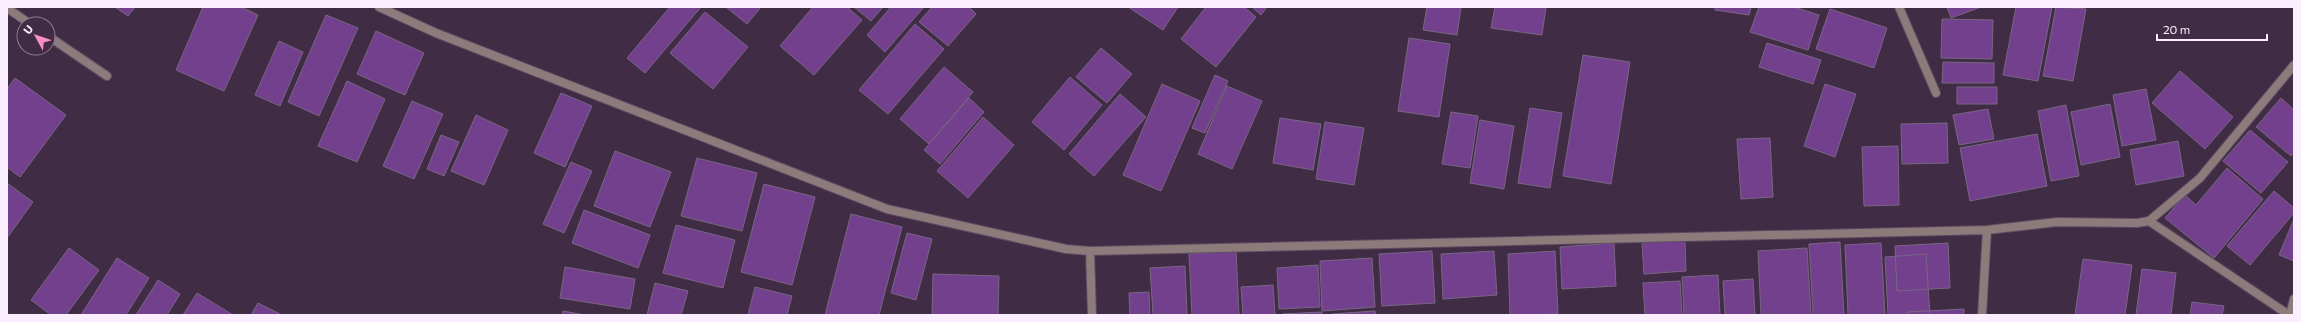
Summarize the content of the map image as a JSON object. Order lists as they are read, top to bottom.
{
  "scale_bar": "20 m",
  "north": "top left"
}
